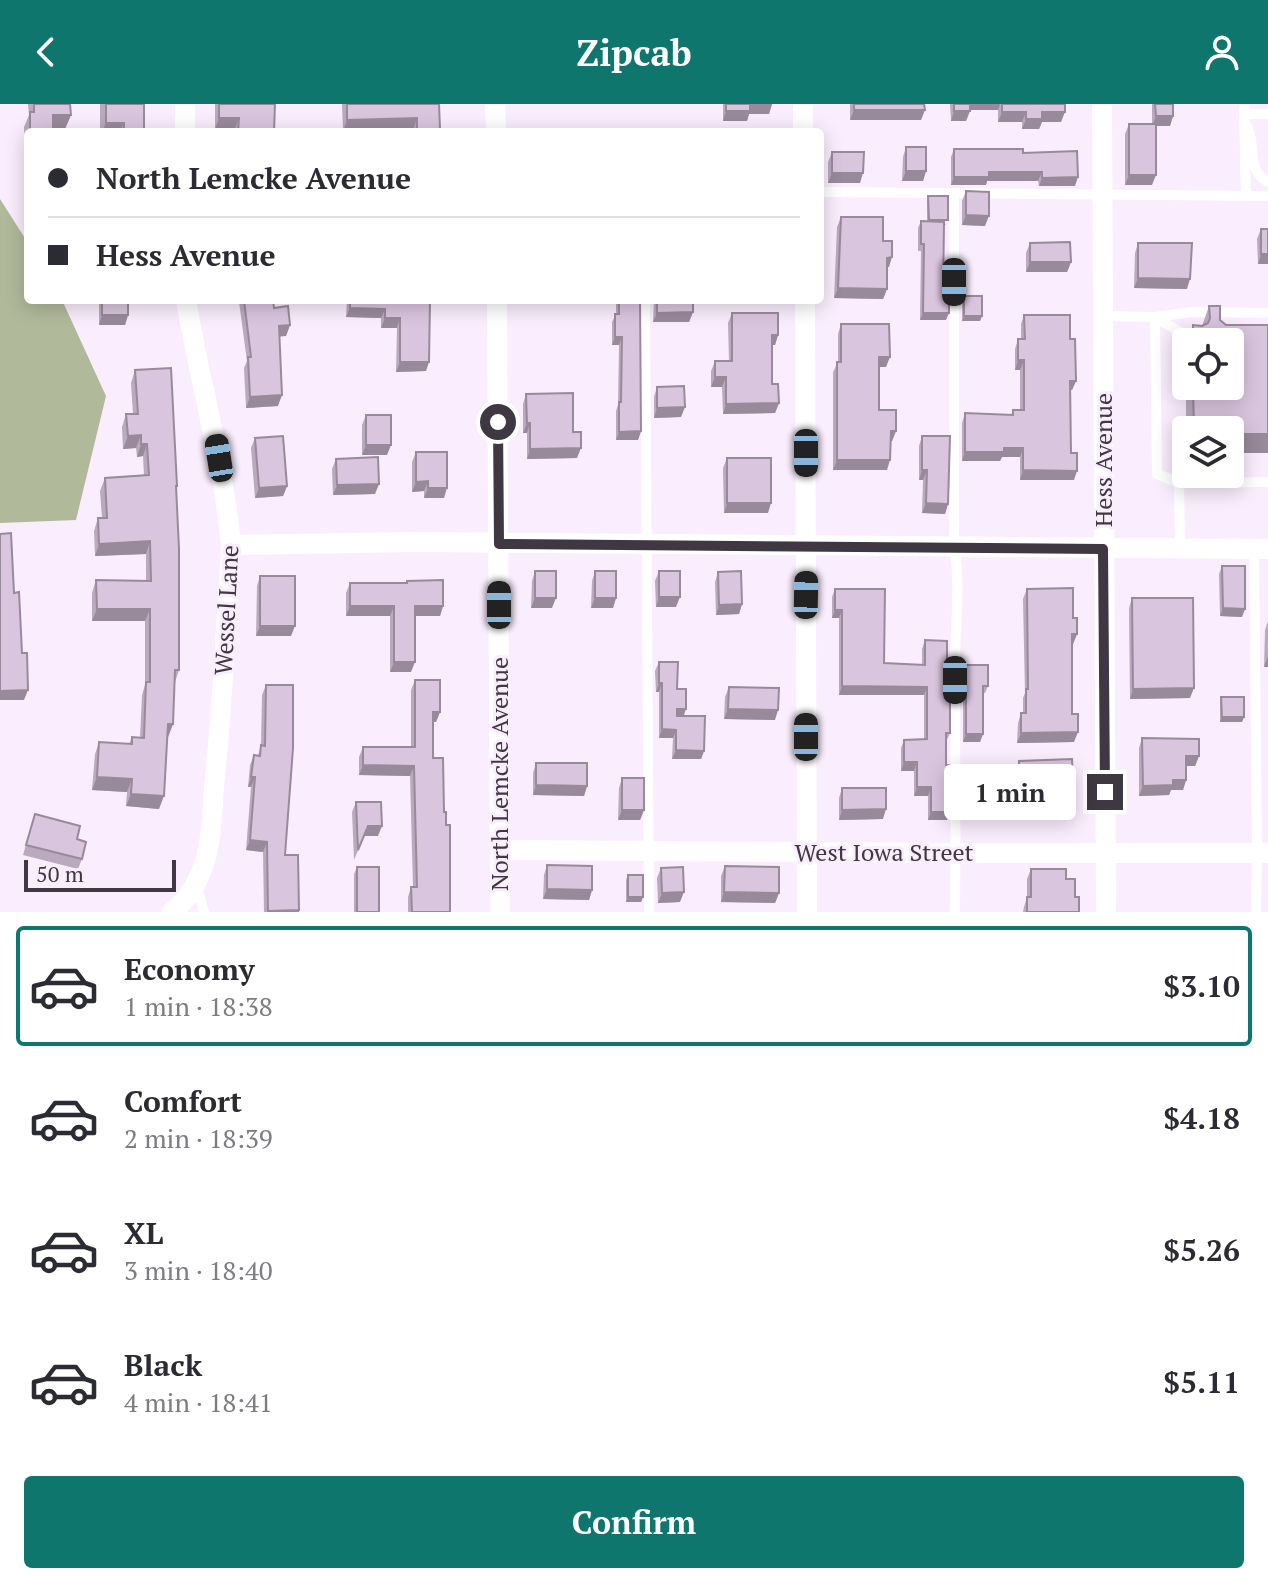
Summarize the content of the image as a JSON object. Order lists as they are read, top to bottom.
{
  "streets": {
    "street": [
      "Hess Avenue",
      "Wessel Lane",
      "North Lemcke Avenue",
      "West Iowa Street"
    ]
  },
  "crossings": [
    ["Hess Avenue", "West Iowa Street"],
    ["North Lemcke Avenue", "West Iowa Street"]
  ],
  "scale_bar": "50 m",
  "page": {
    "header": "Zipcab",
    "banner": ["North Lemcke Avenue", "Hess Avenue"],
    "bubble": "1 min",
    "scale": "50 m",
    "list": [
      {
        "name": "Economy",
        "note": "1 min · 18:38",
        "value": "$3.10"
      },
      {
        "name": "Comfort",
        "note": "2 min · 18:39",
        "value": "$4.18"
      },
      {
        "name": "XL",
        "note": "3 min · 18:40",
        "value": "$5.26"
      },
      {
        "name": "Black",
        "note": "4 min · 18:41",
        "value": "$5.11"
      }
    ],
    "buttons": "Confirm"
  }
}
